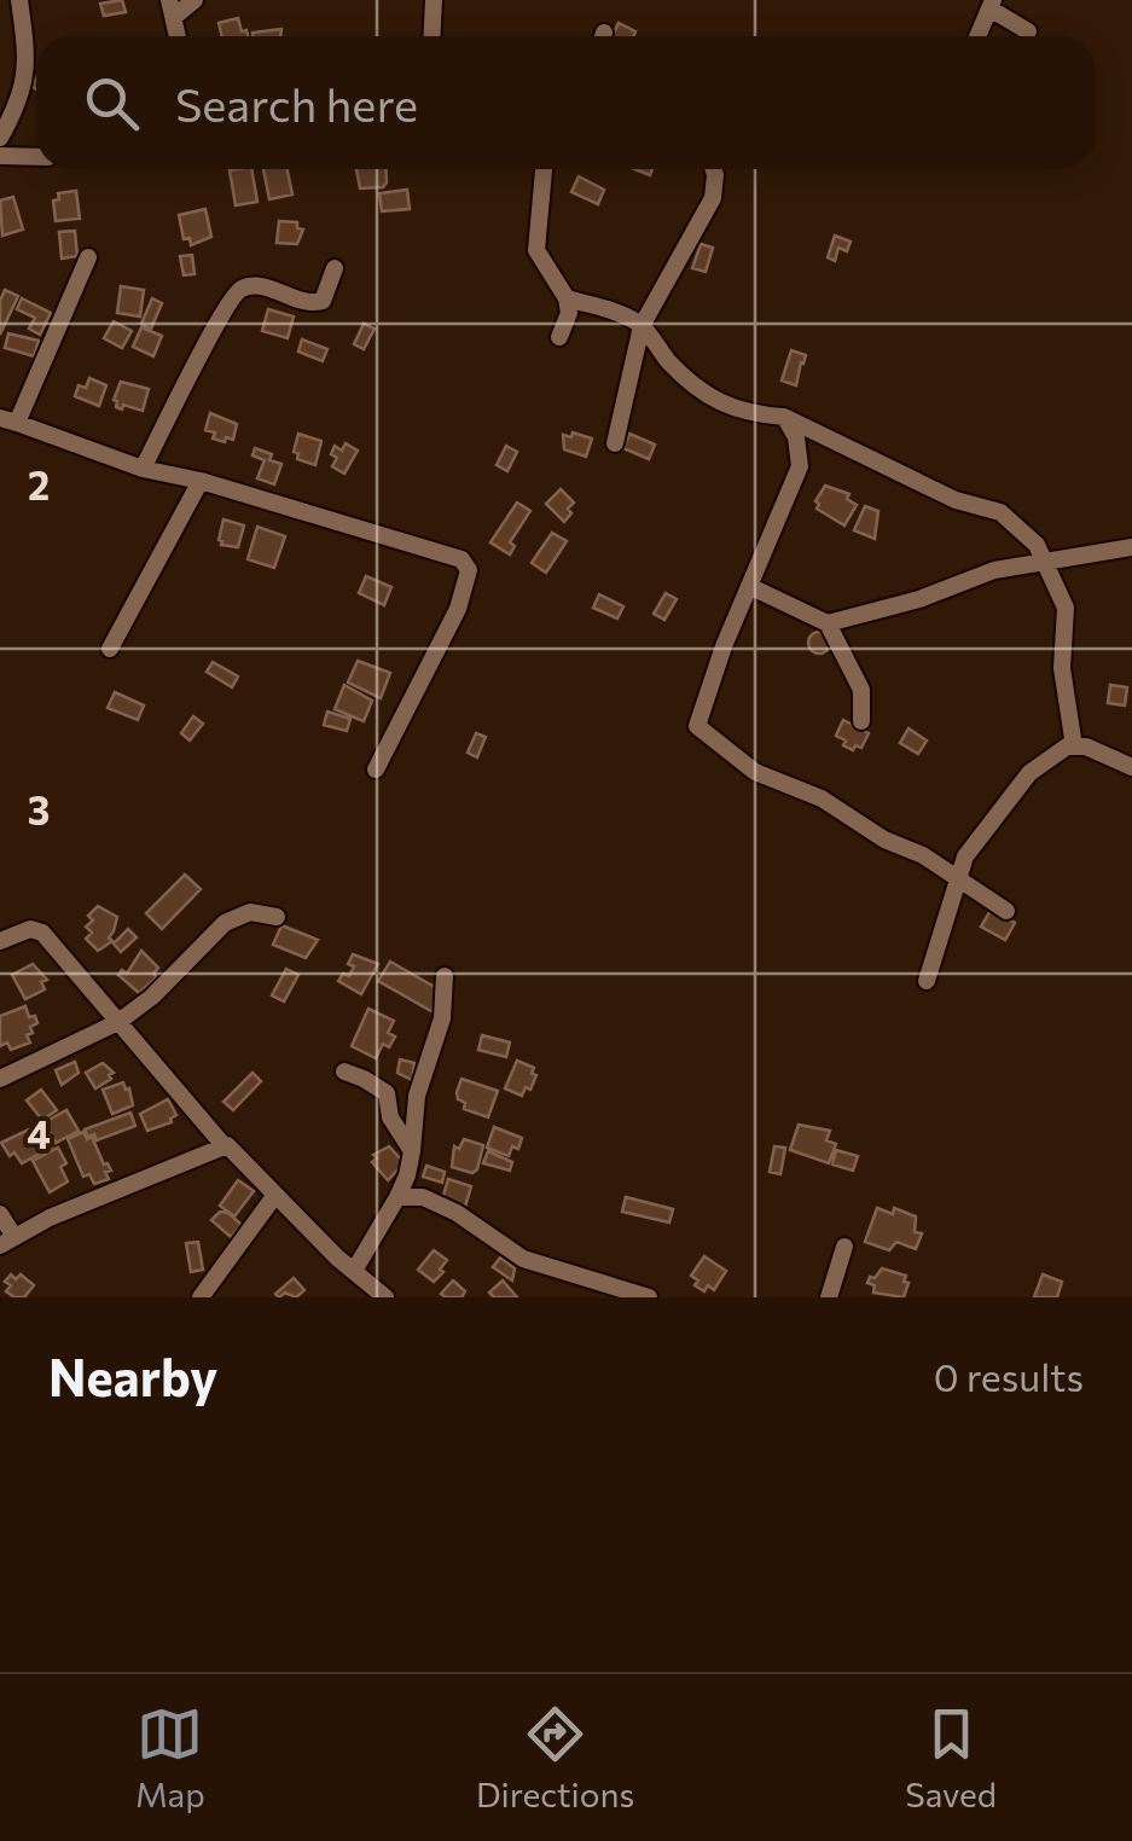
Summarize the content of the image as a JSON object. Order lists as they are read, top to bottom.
{
  "page": {
    "search": "Search here",
    "heading": ["Nearby", "0 results"],
    "nav": ["Map", "Directions", "Saved"]
  },
  "grid": {
    "rows": ["2", "3", "4"]
  }
}
